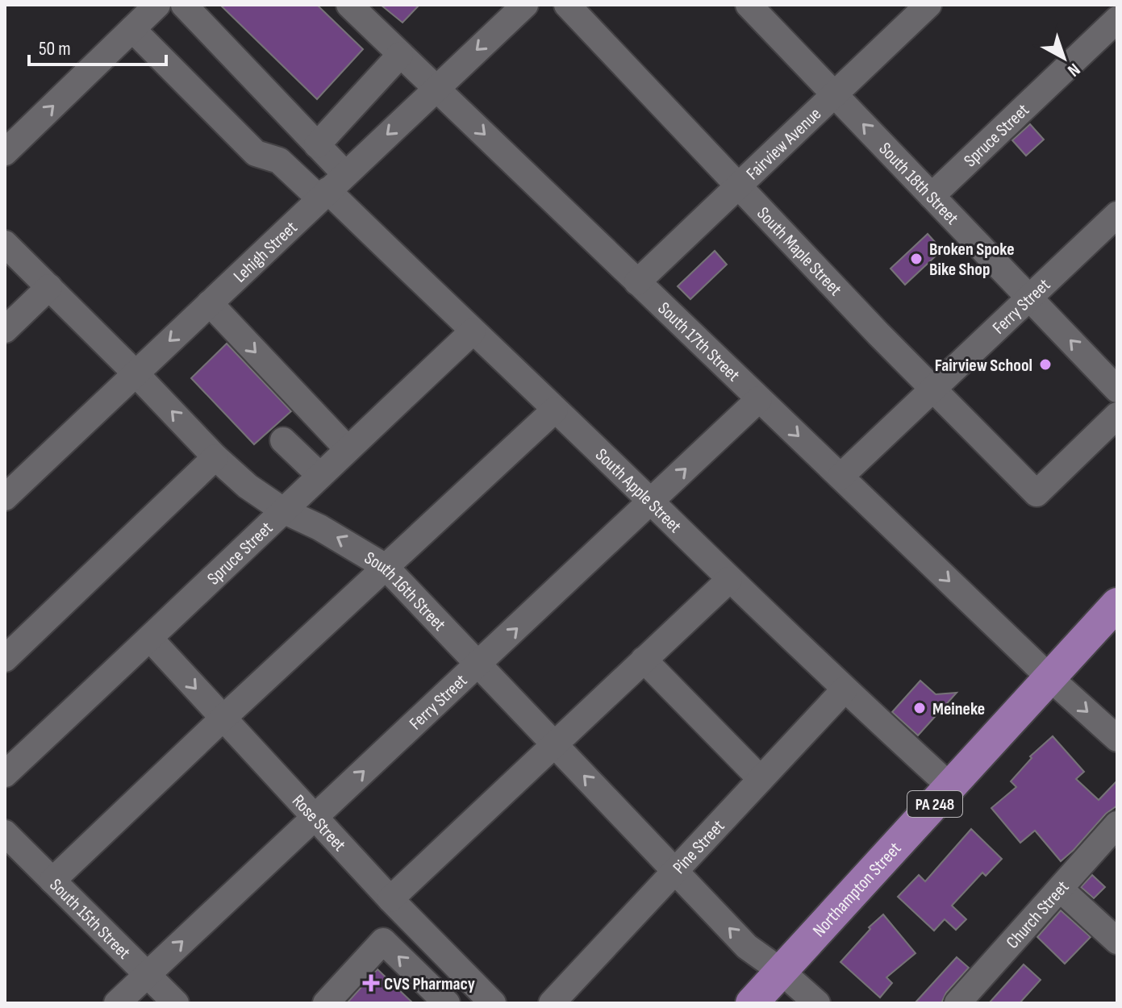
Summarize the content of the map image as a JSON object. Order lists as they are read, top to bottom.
{
  "streets": {
    "main road": ["PA 248", "Northampton Street"],
    "street": [
      "Spruce Street",
      "Fairview Avenue",
      "South 18th Street",
      "Lehigh Street",
      "South Maple Street",
      "Ferry Street",
      "South 17th Street",
      "South Apple Street",
      "South 16th Street",
      "Rose Street",
      "Pine Street",
      "Church Street",
      "South 15th Street"
    ]
  },
  "crossings": [
    ["Spruce Street", "South 18th Street"],
    ["Spruce Street", "South Apple Street"],
    ["Spruce Street", "South 16th Street"],
    ["Spruce Street", "Rose Street"],
    ["Fairview Avenue", "South 18th Street"],
    ["Fairview Avenue", "South Maple Street"],
    ["Fairview Avenue", "South 17th Street"],
    ["South 18th Street", "Ferry Street"],
    ["Lehigh Street", "South 17th Street"],
    ["Lehigh Street", "South Apple Street"],
    ["Lehigh Street", "South 16th Street"],
    ["South Maple Street", "Ferry Street"],
    ["Ferry Street", "South 17th Street"],
    ["Ferry Street", "South Apple Street"],
    ["Ferry Street", "South 16th Street"],
    ["Ferry Street", "Rose Street"],
    ["Ferry Street", "South 15th Street"],
    ["South 17th Street", "Northampton Street"],
    ["South Apple Street", "Pine Street"],
    ["South Apple Street", "Northampton Street"],
    ["South 16th Street", "Pine Street"],
    ["South 16th Street", "Northampton Street"]
  ],
  "one_way": ["South 18th Street", "South 17th Street"],
  "places": {
    "other": ["Broken Spoke Bike Shop", "Fairview School", "Meineke"],
    "health": ["CVS Pharmacy"]
  },
  "scale_bar": "50 m",
  "north": "bottom right"
}
